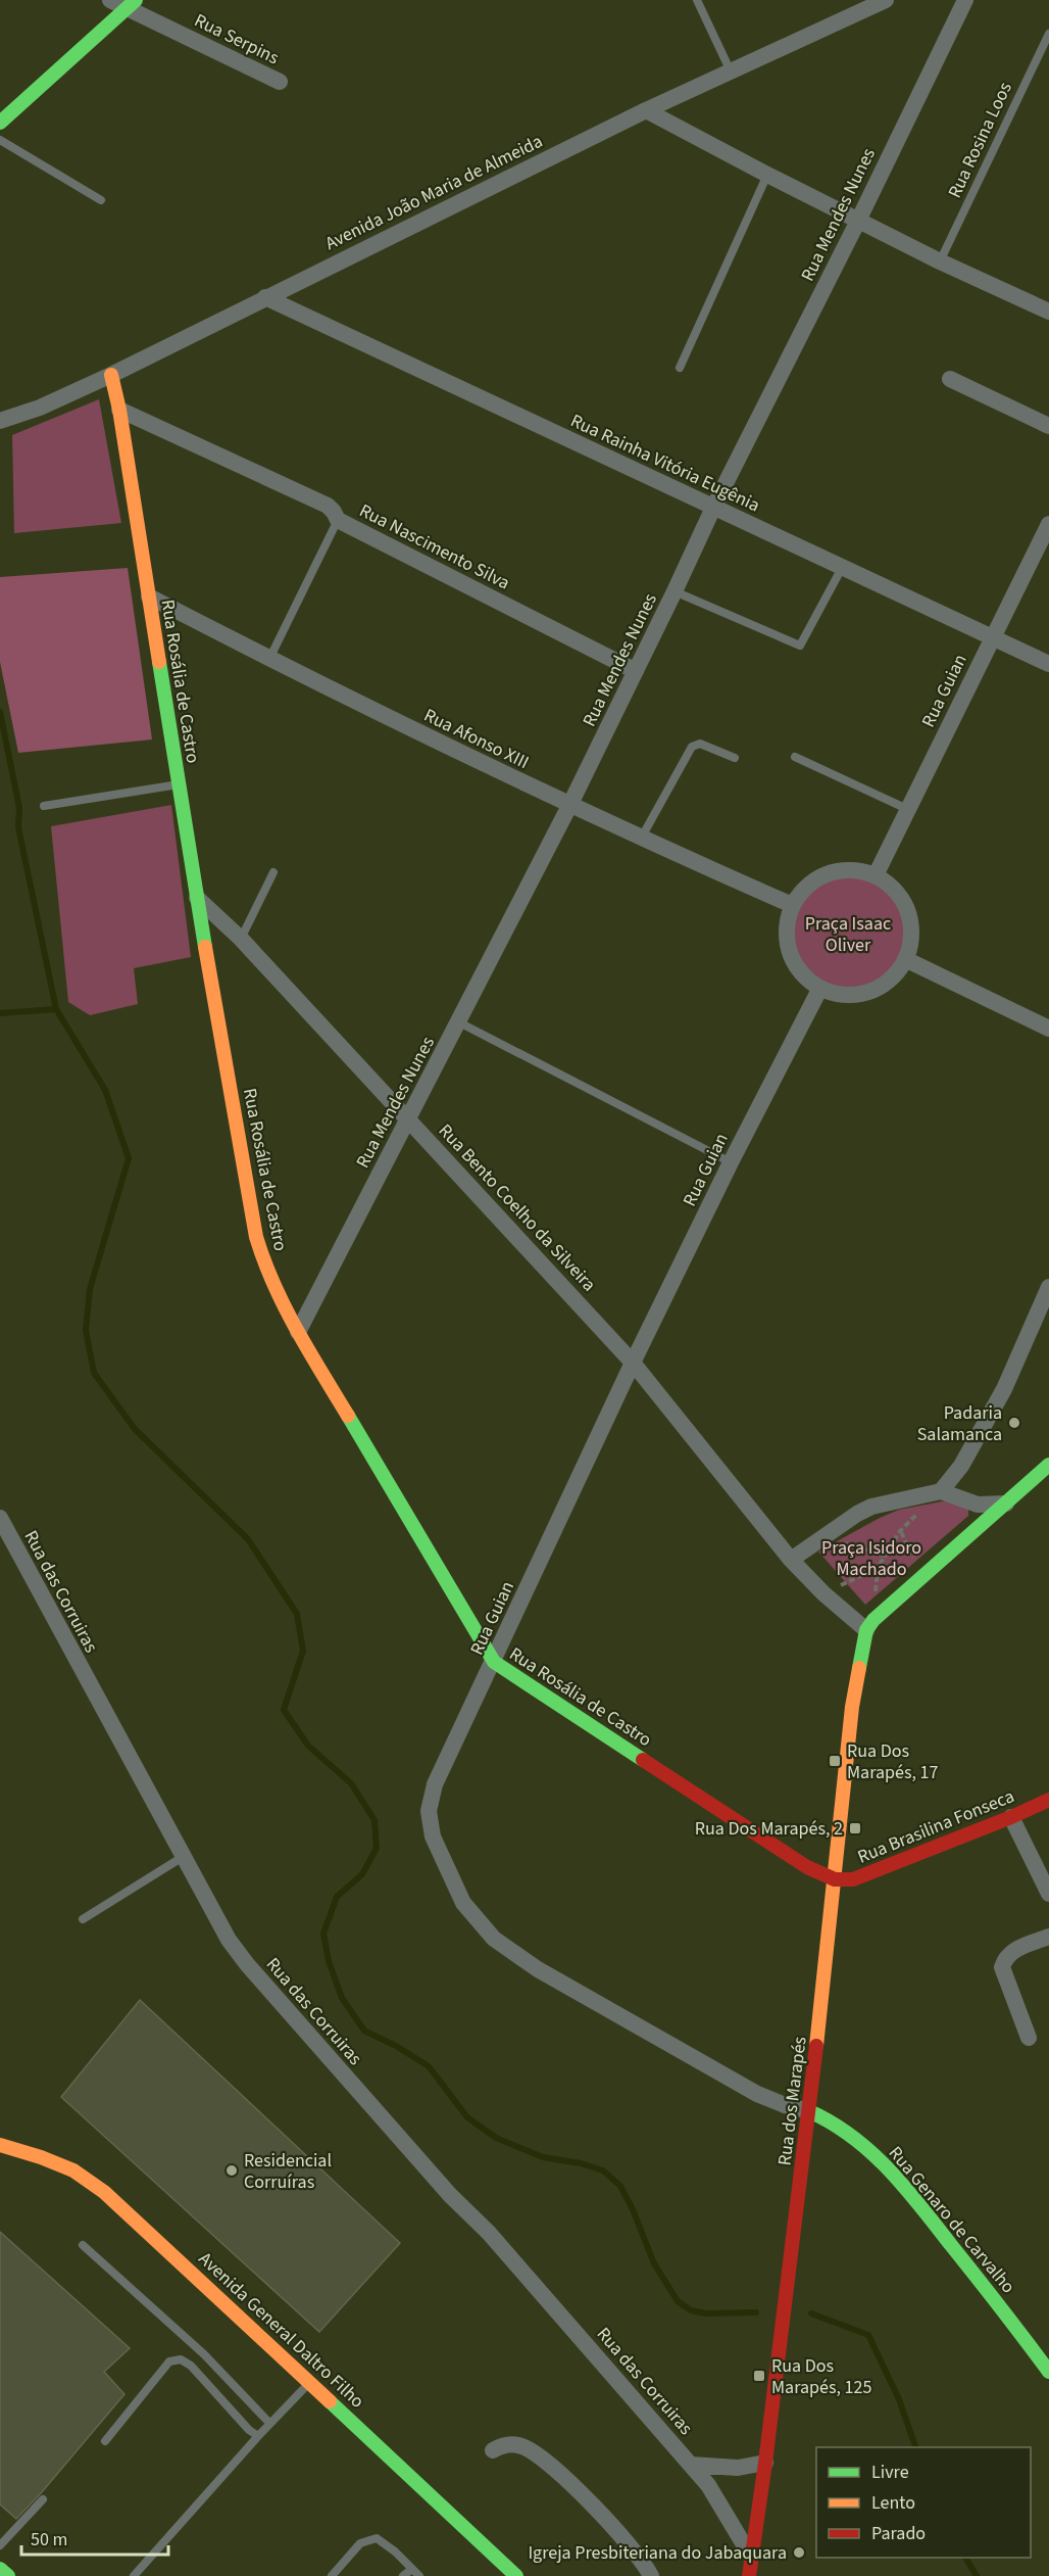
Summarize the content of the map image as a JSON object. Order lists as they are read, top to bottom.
{
  "streets": {
    "street": [
      "Rua Serpins",
      "Avenida João Maria de Almeida",
      "Rua Mendes Nunes",
      "Rua Rainha Vitória Eugênia",
      "Rua Nascimento Silva",
      "Rua Rosália de Castro",
      "Rua Guian",
      "Rua Afonso XIII",
      "Rua Bento Coelho da Silveira",
      "Rua das Corruiras",
      "Rua Brasilina Fonseca",
      "Rua dos Marapés",
      "Rua Genaro de Carvalho",
      "Avenida General Daltro Filho"
    ],
    "lane": ["Rua Rosina Loos"]
  },
  "crossings": [
    ["Avenida João Maria de Almeida", "Rua Rainha Vitória Eugênia"],
    ["Avenida João Maria de Almeida", "Rua Rosália de Castro"],
    ["Rua Mendes Nunes", "Rua Rainha Vitória Eugênia"],
    ["Rua Mendes Nunes", "Rua Nascimento Silva"],
    ["Rua Mendes Nunes", "Rua Rosália de Castro"],
    ["Rua Mendes Nunes", "Rua Afonso XIII"],
    ["Rua Mendes Nunes", "Rua Bento Coelho da Silveira"],
    ["Rua Rainha Vitória Eugênia", "Rua Guian"],
    ["Rua Nascimento Silva", "Rua Rosália de Castro"],
    ["Rua Rosália de Castro", "Rua Guian"],
    ["Rua Rosália de Castro", "Rua Afonso XIII"],
    ["Rua Rosália de Castro", "Rua Bento Coelho da Silveira"],
    ["Rua Rosália de Castro", "Rua Brasilina Fonseca"],
    ["Rua Rosália de Castro", "Rua dos Marapés"],
    ["Rua Guian", "Rua Afonso XIII"],
    ["Rua Guian", "Rua Bento Coelho da Silveira"],
    ["Rua Guian", "Rua dos Marapés"],
    ["Rua Guian", "Rua Genaro de Carvalho"],
    ["Rua Bento Coelho da Silveira", "Rua dos Marapés"],
    ["Rua das Corruiras", "Rua dos Marapés"],
    ["Rua Brasilina Fonseca", "Rua dos Marapés"],
    ["Rua dos Marapés", "Rua Genaro de Carvalho"]
  ],
  "parks": ["Praça Isaac Oliver", "Praça Isidoro Machado"],
  "places": {
    "other": ["Padaria Salamanca", "Residencial Corruíras", "Igreja Presbiteriana do Jabaquara"],
    "transit": ["Rua Dos Marapés, 17", "Rua Dos Marapés, 2", "Rua Dos Marapés, 125"]
  },
  "legend": ["Livre", "Lento", "Parado"],
  "scale_bar": "50 m"
}
